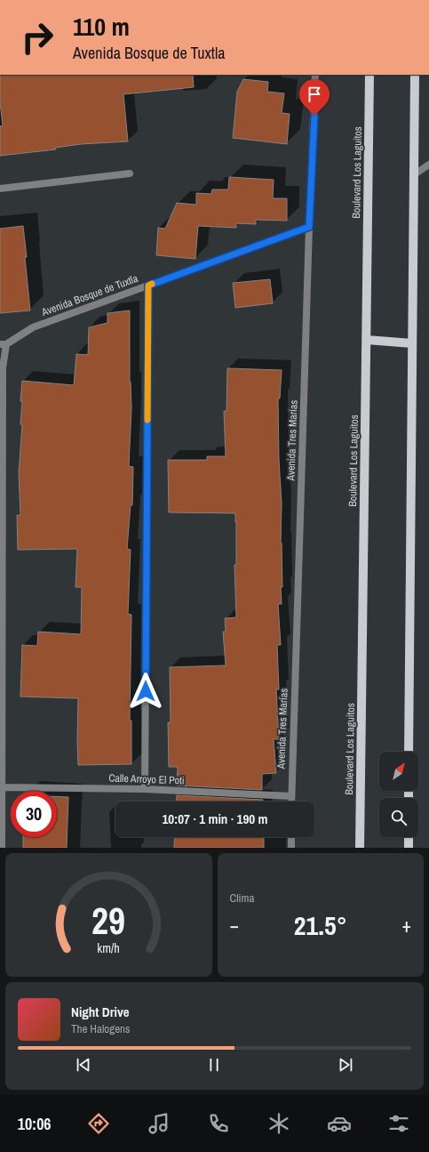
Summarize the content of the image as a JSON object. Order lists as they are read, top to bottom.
{
  "streets": {
    "main road": ["Boulevard Los Laguitos"],
    "street": ["Avenida Bosque de Tuxtla", "Avenida Tres Marías", "Calle Arroyo El Poti"]
  },
  "crossings": [
    ["Avenida Bosque de Tuxtla", "Avenida Tres Marías"],
    ["Avenida Tres Marías", "Calle Arroyo El Poti"]
  ],
  "north": "top right",
  "page": {
    "turn": ["110 m", "Avenida Bosque de Tuxtla"],
    "limit": "30",
    "trip": "10:07 · 1 min · 190 m",
    "tile": "Clima",
    "heat": ["−", "21.5°", "+"],
    "song": ["Night Drive", "The Halogens"],
    "tabs": "10:06",
    "gauge": ["29", "km/h"]
  }
}
